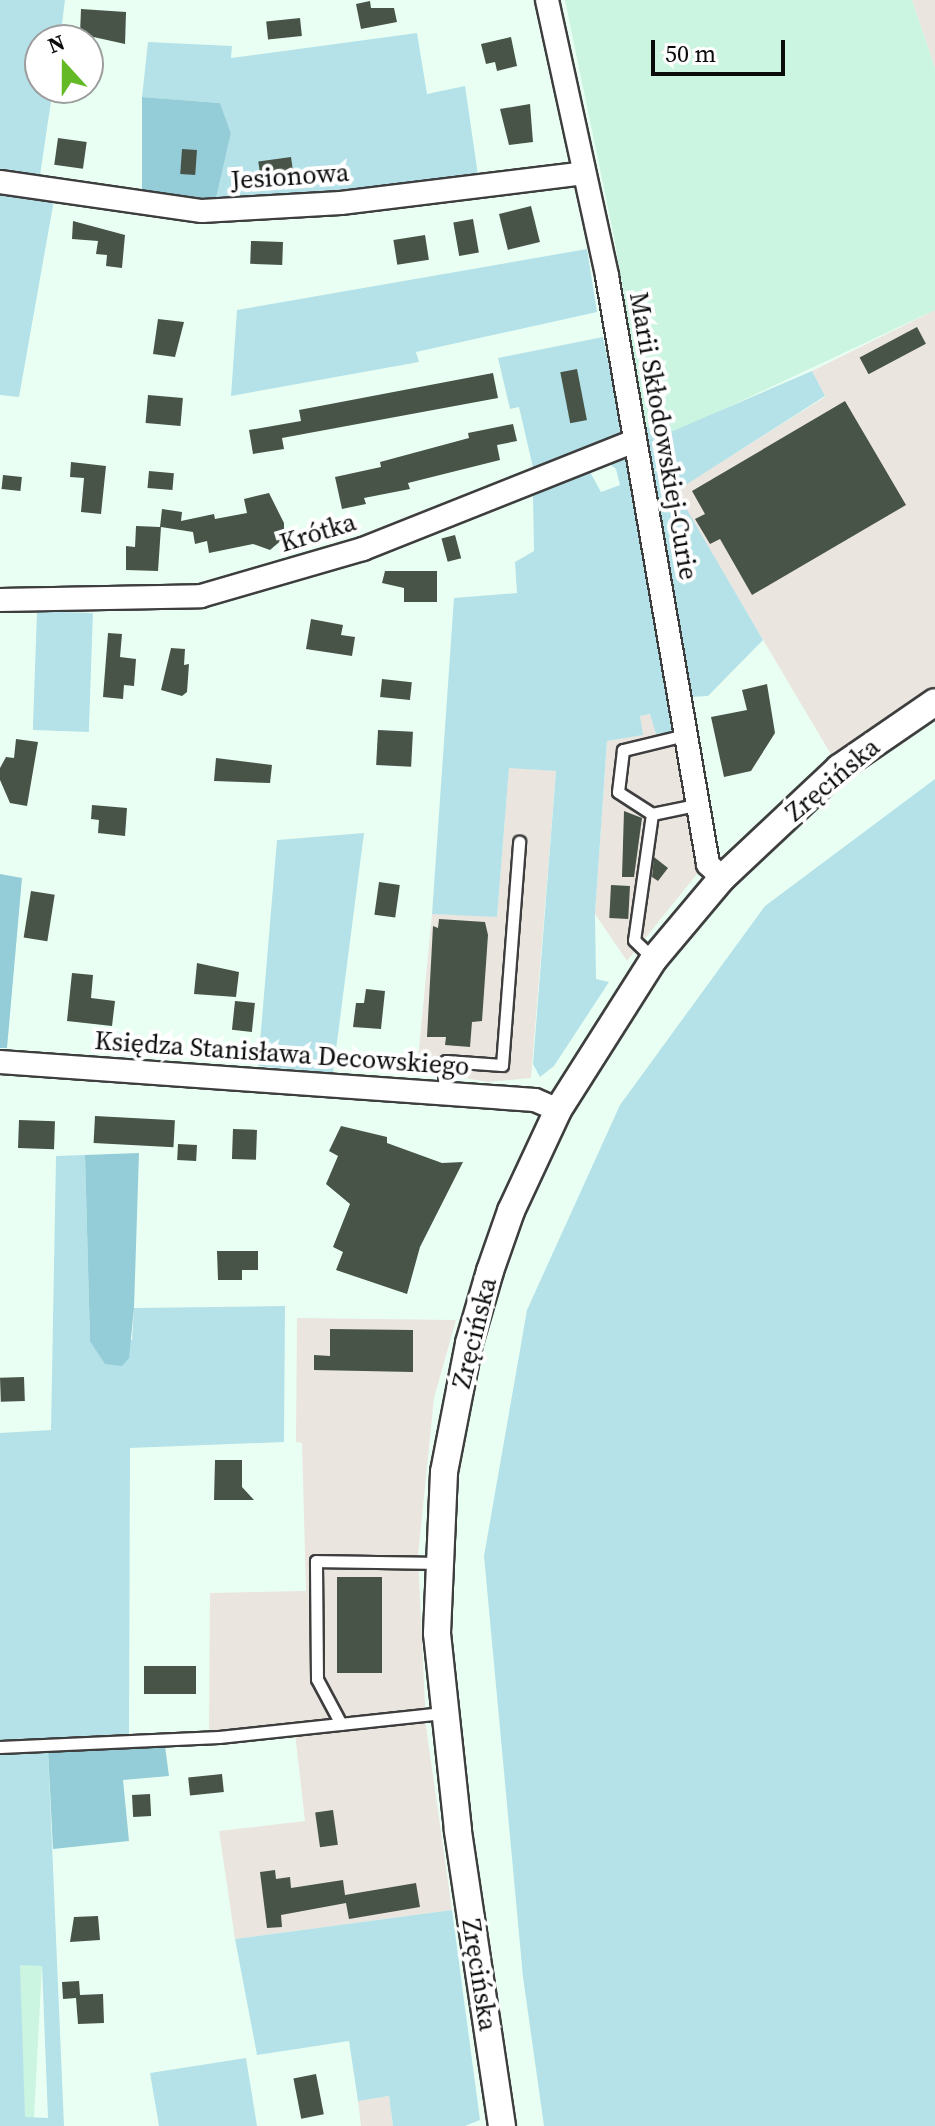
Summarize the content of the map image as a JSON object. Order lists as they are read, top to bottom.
{
  "streets": {
    "street": [
      "Jesionowa",
      "Marii Skłodowskiej-Curie",
      "Krótka",
      "Zręcińska",
      "Księdza Stanisława Decowskiego"
    ]
  },
  "crossings": [
    ["Jesionowa", "Marii Skłodowskiej-Curie"],
    ["Marii Skłodowskiej-Curie", "Krótka"],
    ["Marii Skłodowskiej-Curie", "Zręcińska"],
    ["Zręcińska", "Księdza Stanisława Decowskiego"]
  ],
  "scale_bar": "50 m",
  "north": "top"
}
